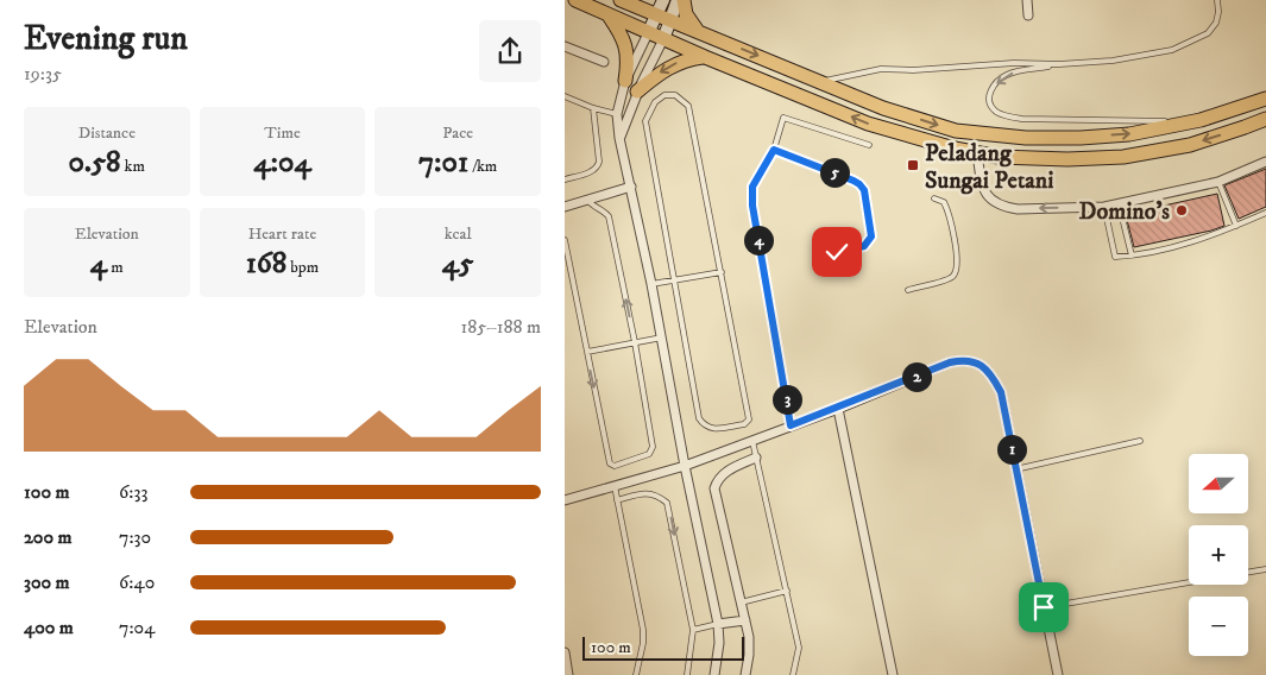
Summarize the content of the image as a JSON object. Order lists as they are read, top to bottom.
{
  "places": {
    "transit": ["Peladang Sungai Petani"],
    "other": ["Domino's"]
  },
  "scale_bar": "100 m",
  "north": "left",
  "page": {
    "heading": ["Evening run", "19:35"],
    "stats": [
      ["Distance", "0.58 km"],
      ["Time", "4:04"],
      ["Pace", "7:01 /km"],
      ["Elevation", "4 m"],
      ["Heart rate", "168 bpm"],
      ["kcal", "45"]
    ],
    "pins": [
      "5",
      "4",
      "2",
      "3",
      "1"
    ],
    "chart": ["Elevation", "185–188 m"],
    "map_buttons": ["+", "−"],
    "list": [
      {
        "name": "100 m",
        "note": "6:33"
      },
      {
        "name": "200 m",
        "note": "7:30"
      },
      {
        "name": "300 m",
        "note": "6:40"
      },
      {
        "name": "400 m",
        "note": "7:04"
      }
    ],
    "scale": "100 m"
  }
}
